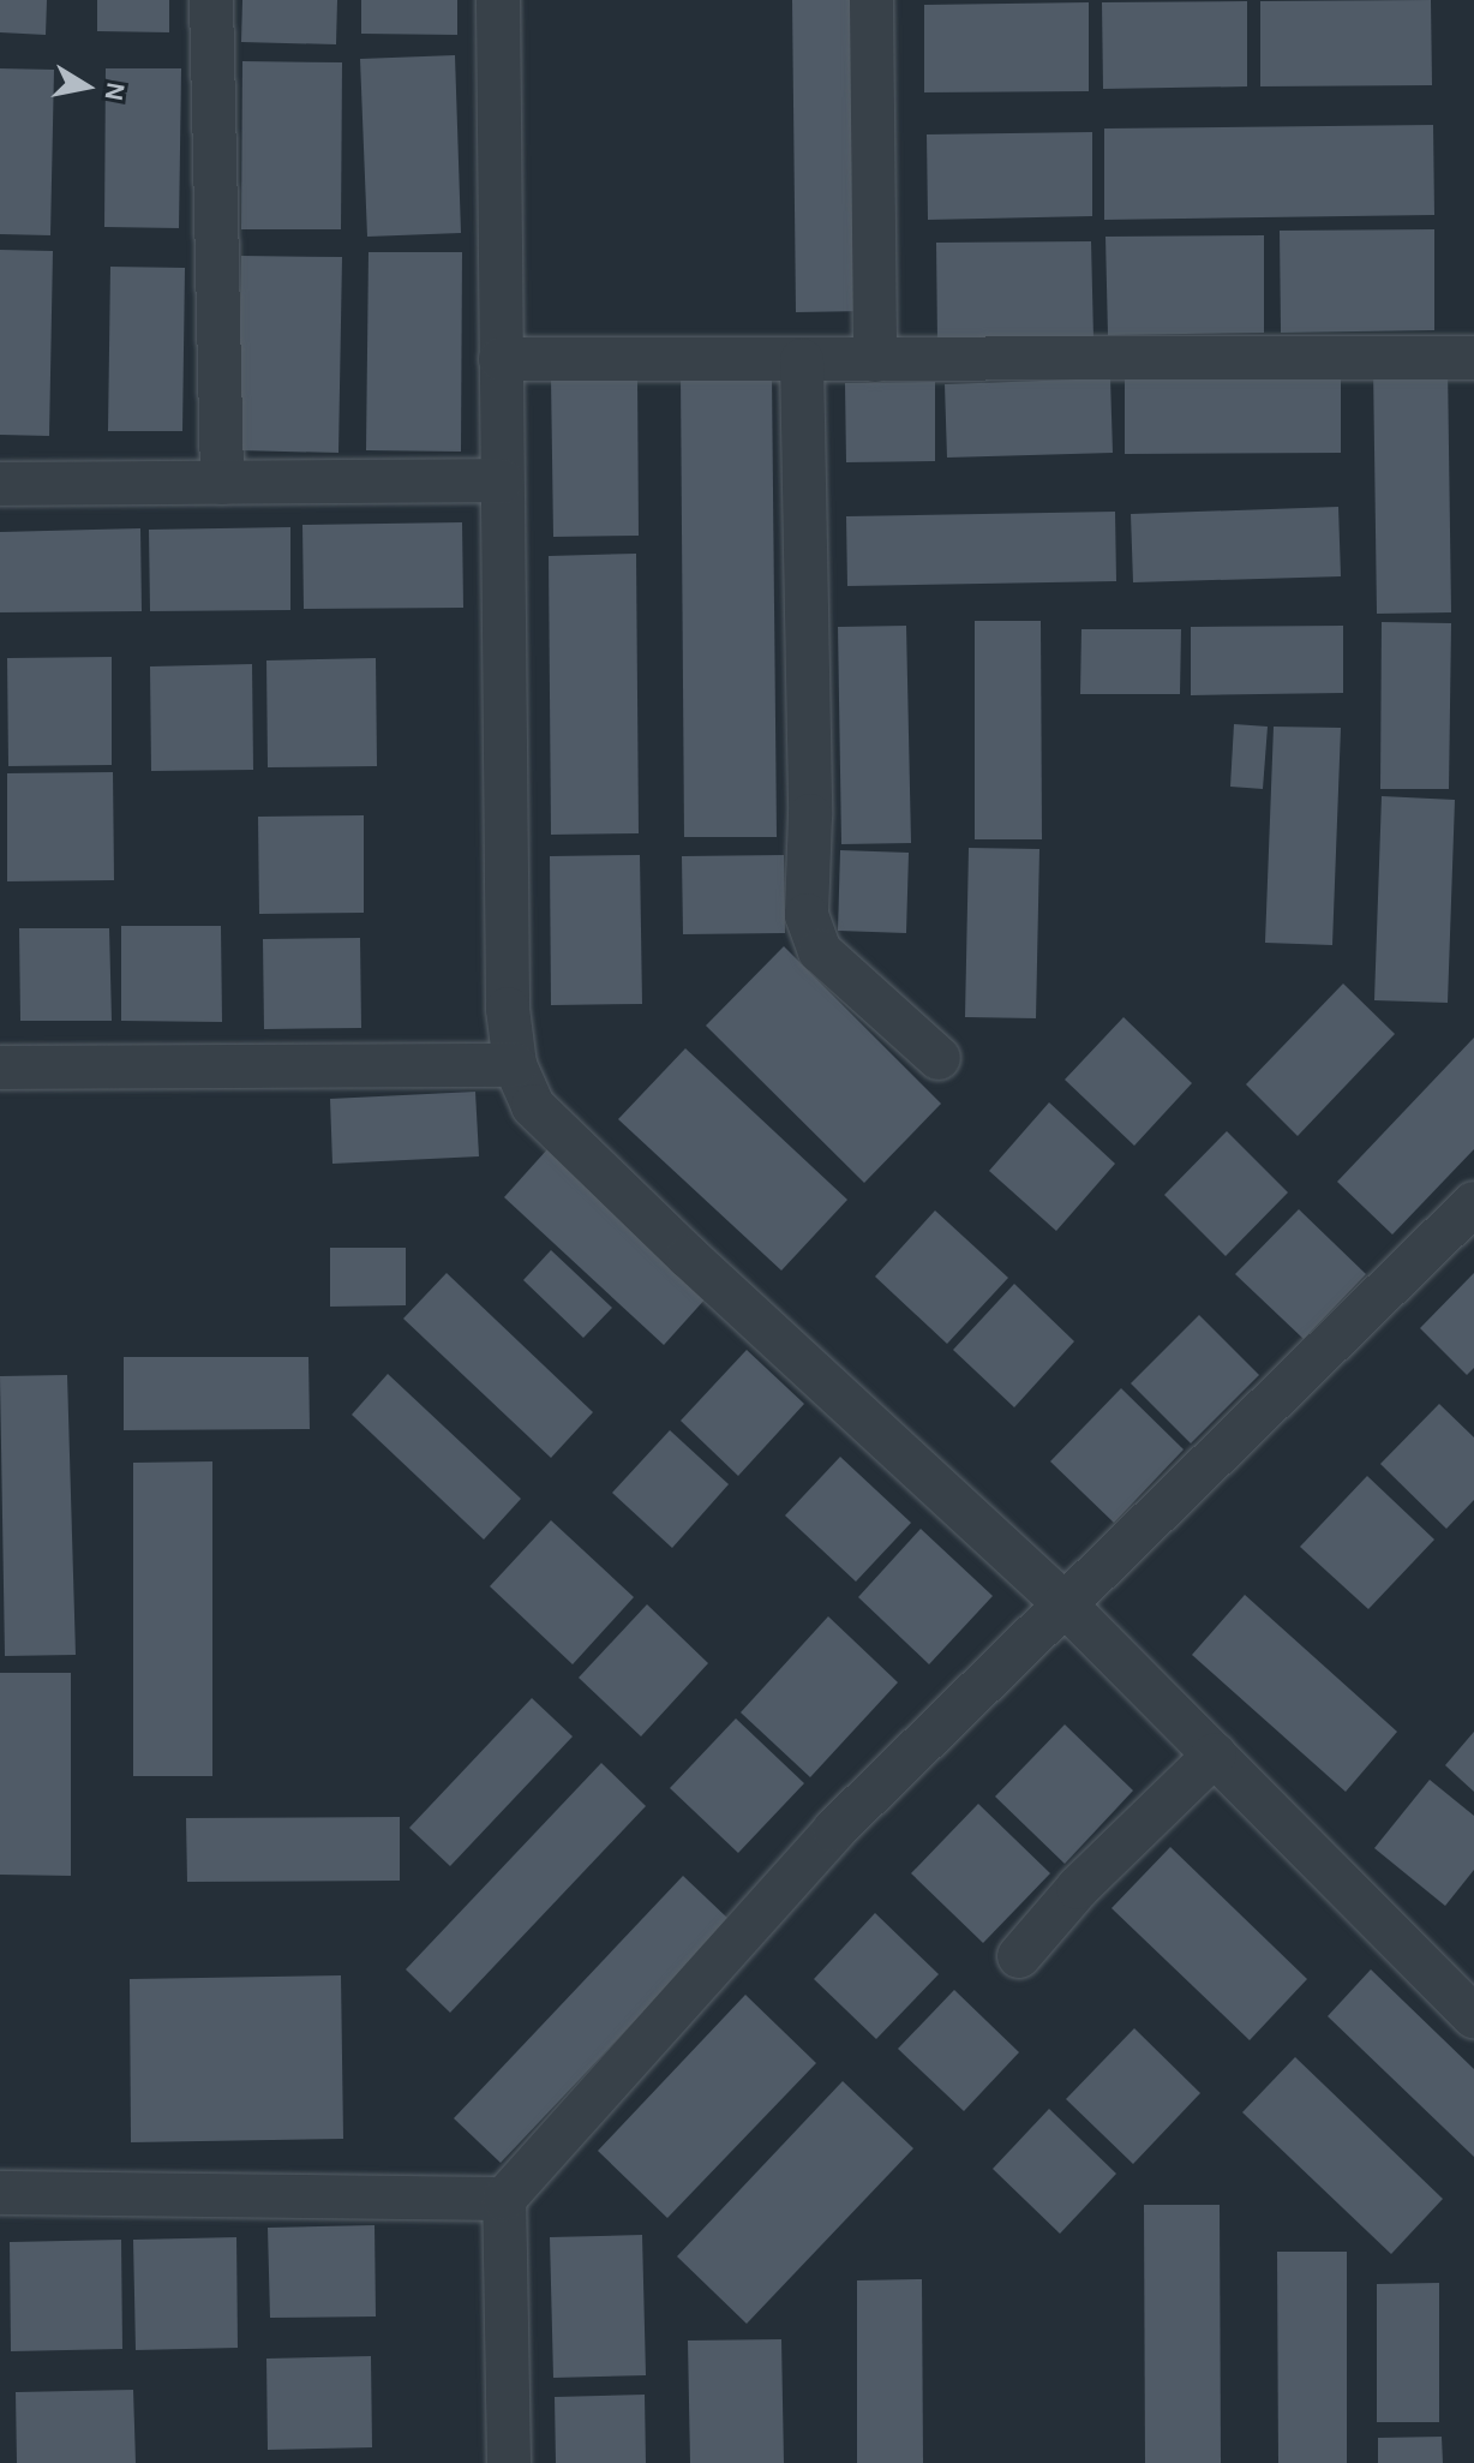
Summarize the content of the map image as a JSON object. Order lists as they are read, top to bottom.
{
  "north": "right"
}
